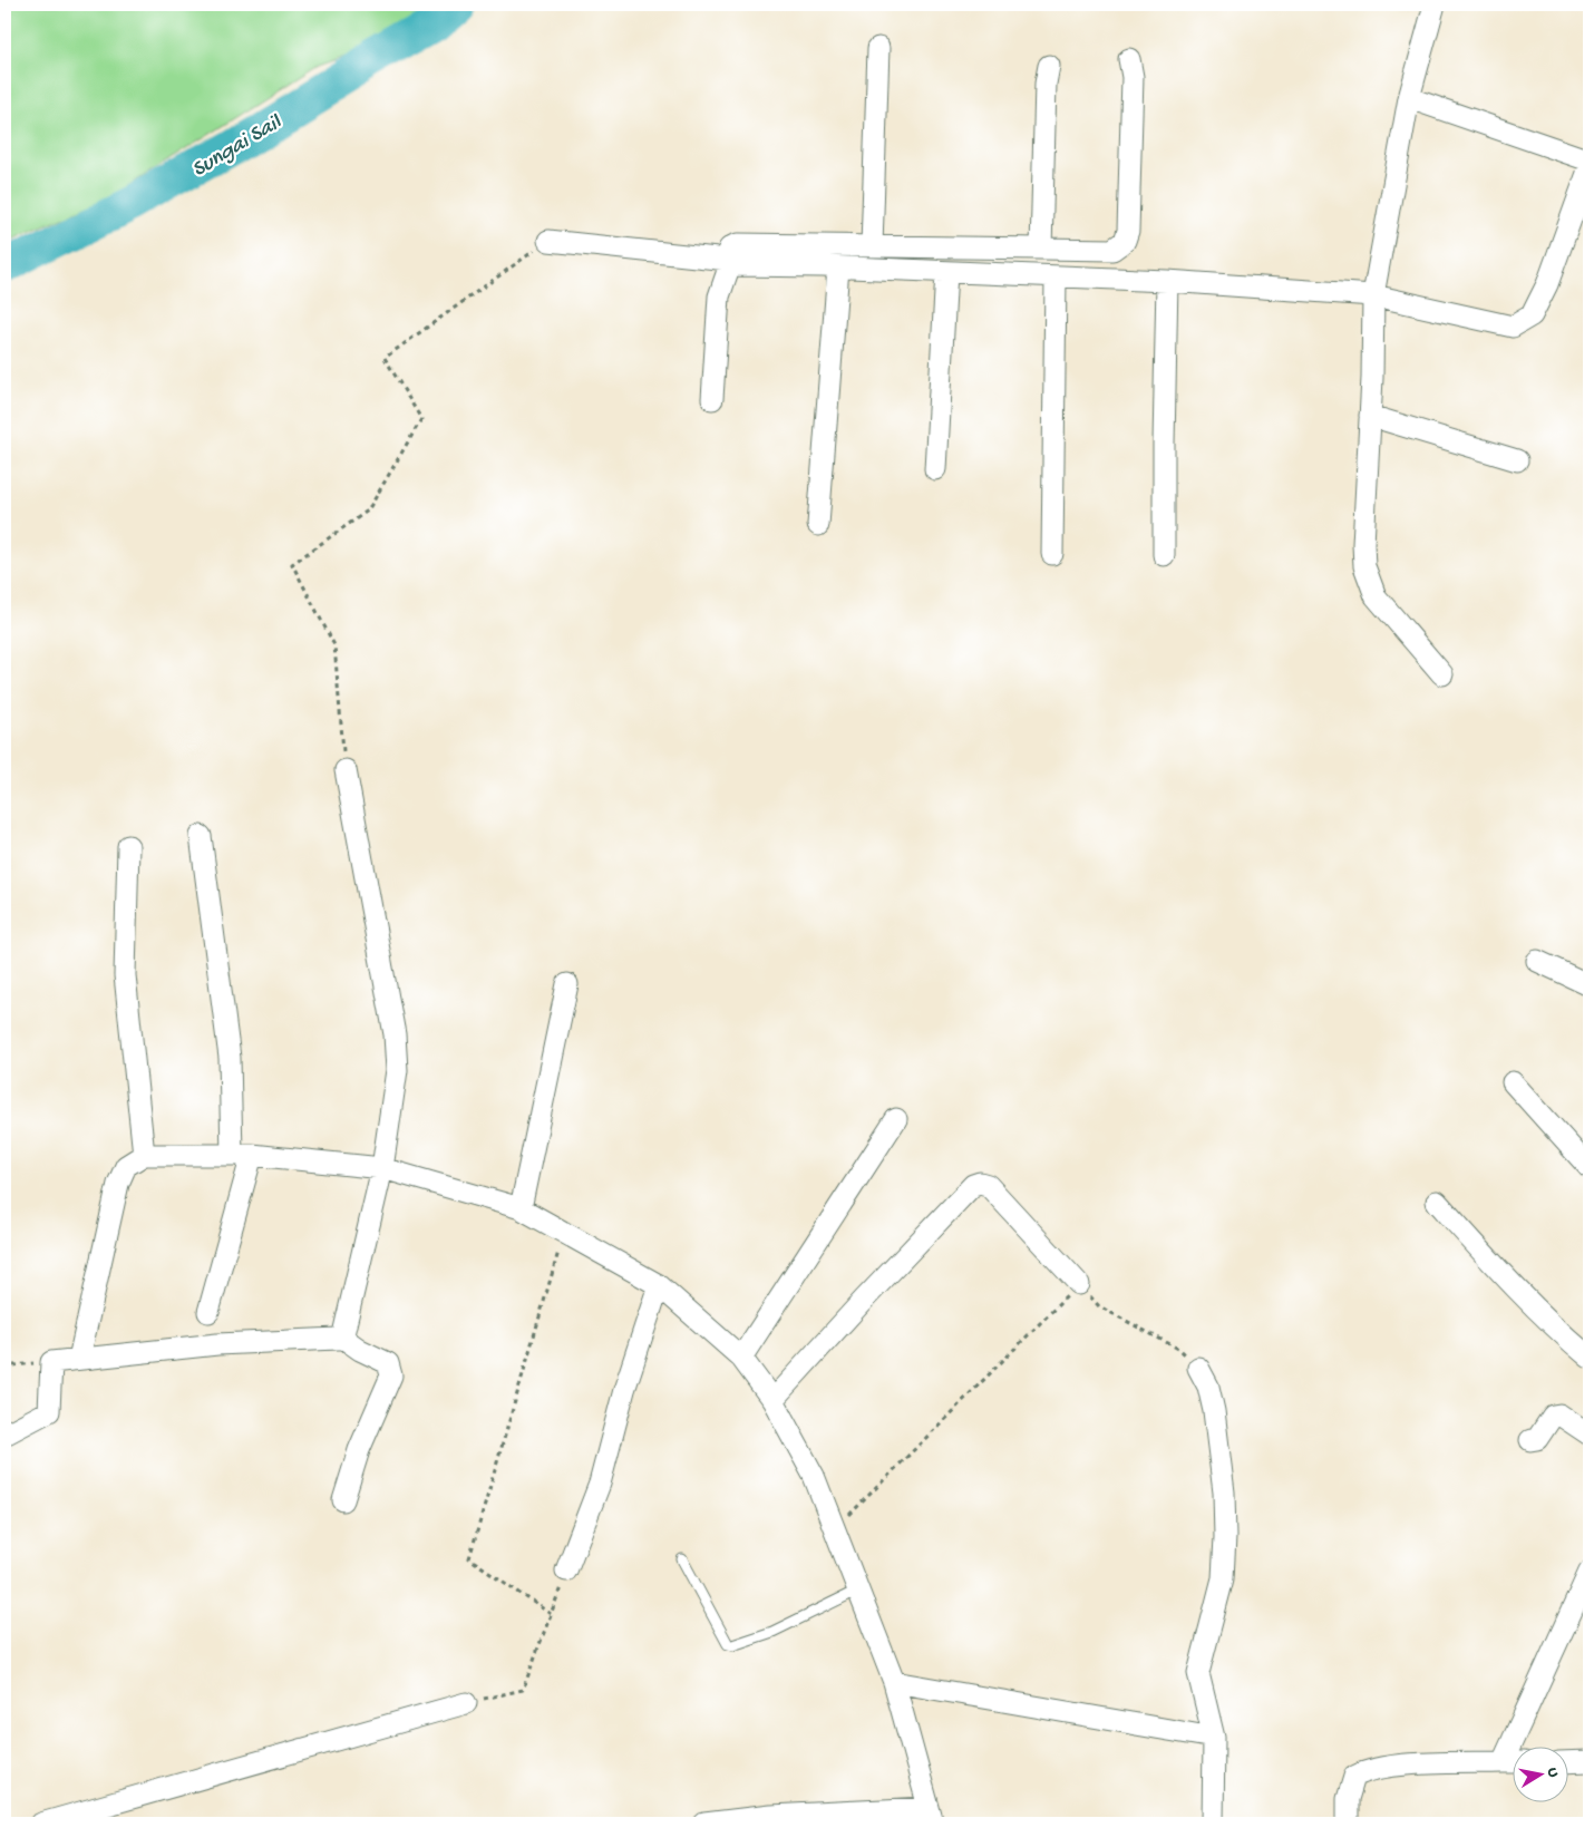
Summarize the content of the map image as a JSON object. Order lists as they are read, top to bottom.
{
  "water": ["Sungai Sail"],
  "north": "right"
}
